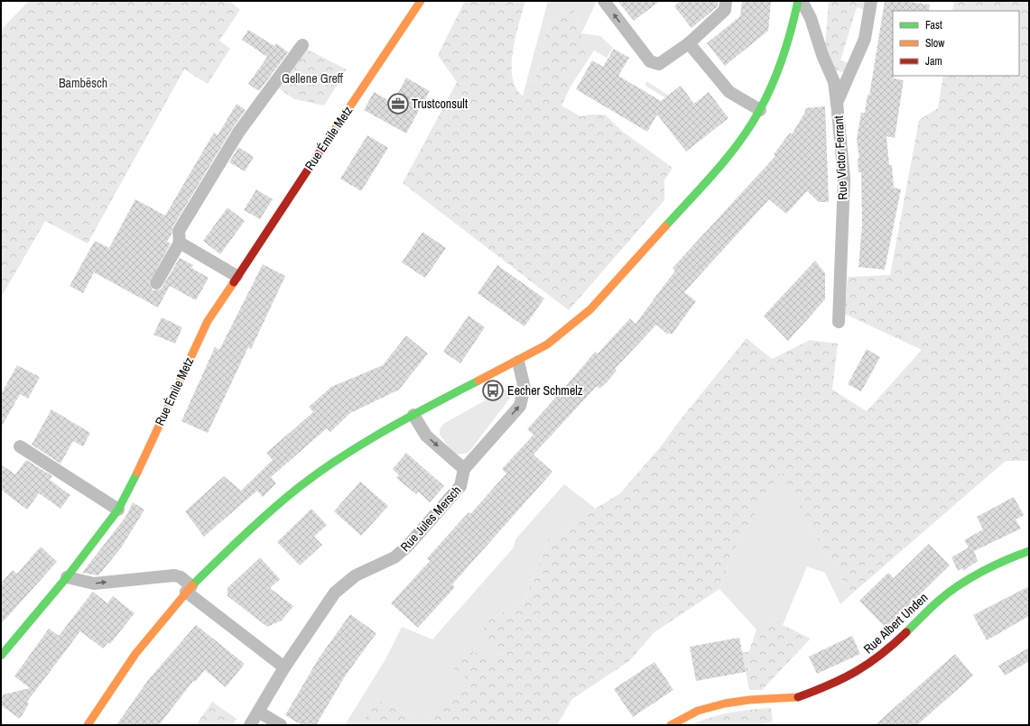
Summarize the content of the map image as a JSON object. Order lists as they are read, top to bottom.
{
  "streets": {
    "main road": ["Rue Émile Metz", "Rue Albert Unden"],
    "street": ["Rue Victor Ferrant", "Rue Jules Mersch"]
  },
  "parks": ["Gellene Greff", "Bambësch"],
  "places": {
    "office": ["Trustconsult"],
    "bus stop": ["Eecher Schmelz"]
  },
  "legend": ["Fast", "Slow", "Jam"]
}
